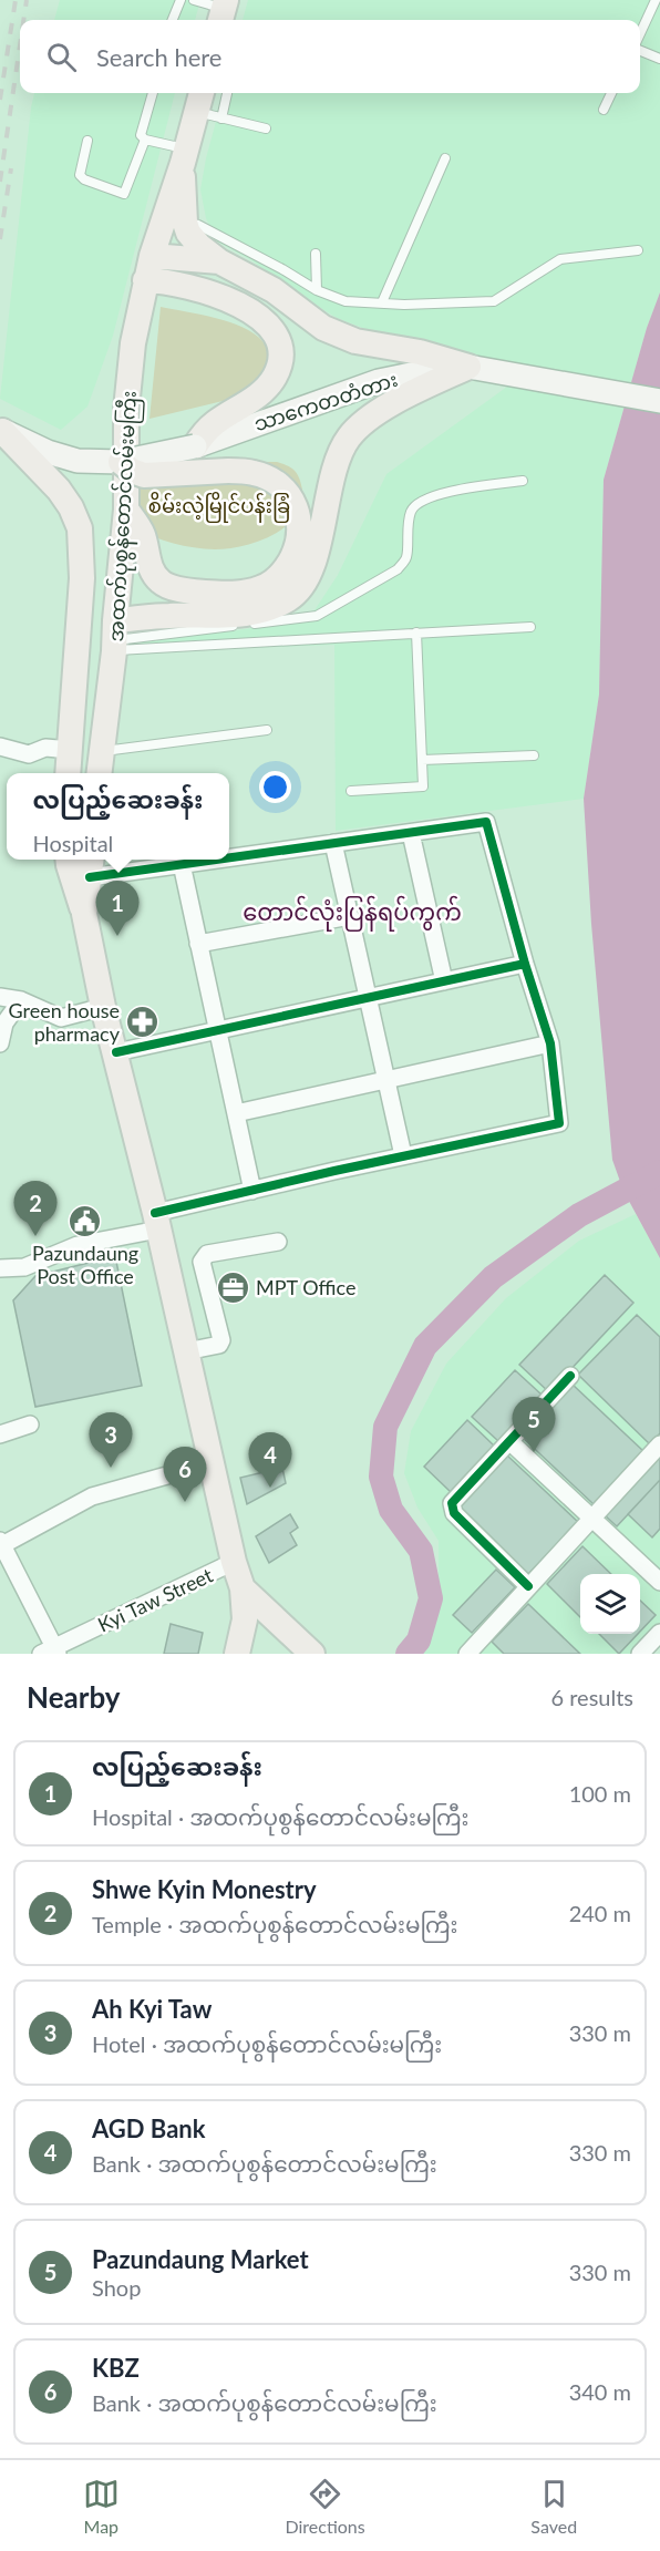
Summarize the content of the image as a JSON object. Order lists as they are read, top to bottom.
{
  "streets": {
    "main road": ["သာကေတတံတား", "အထက်ပုစွန်တောင်လမ်းမကြီး"],
    "street": ["Kyi Taw Street"]
  },
  "districts": ["တောင်လုံးပြန်ရပ်ကွက်"],
  "parks": ["စိမ်းလဲ့မြိုင်ပန်းခြံ"],
  "places": {
    "pharmacy": ["Green house pharmacy"],
    "public building": ["Pazundaung Post Office"],
    "office": ["MPT Office"]
  },
  "page": {
    "search": "Search here",
    "popup": ["လပြည့်ဆေးခန်း", "Hospital"],
    "pins": [
      "1",
      "2",
      "5",
      "3",
      "4",
      "6"
    ],
    "heading": ["Nearby", "6 results"],
    "list": [
      {
        "mark": "1",
        "name": "လပြည့်ဆေးခန်း",
        "note": "Hospital · အထက်ပုစွန်တောင်လမ်းမကြီး",
        "value": "100 m"
      },
      {
        "mark": "2",
        "name": "Shwe Kyin Monestry",
        "note": "Temple · အထက်ပုစွန်တောင်လမ်းမကြီး",
        "value": "240 m"
      },
      {
        "mark": "3",
        "name": "Ah Kyi Taw",
        "note": "Hotel · အထက်ပုစွန်တောင်လမ်းမကြီး",
        "value": "330 m"
      },
      {
        "mark": "4",
        "name": "AGD Bank",
        "note": "Bank · အထက်ပုစွန်တောင်လမ်းမကြီး",
        "value": "330 m"
      },
      {
        "mark": "5",
        "name": "Pazundaung Market",
        "note": "Shop",
        "value": "330 m"
      },
      {
        "mark": "6",
        "name": "KBZ",
        "note": "Bank · အထက်ပုစွန်တောင်လမ်းမကြီး",
        "value": "340 m"
      }
    ],
    "nav": ["Map", "Directions", "Saved"]
  }
}
